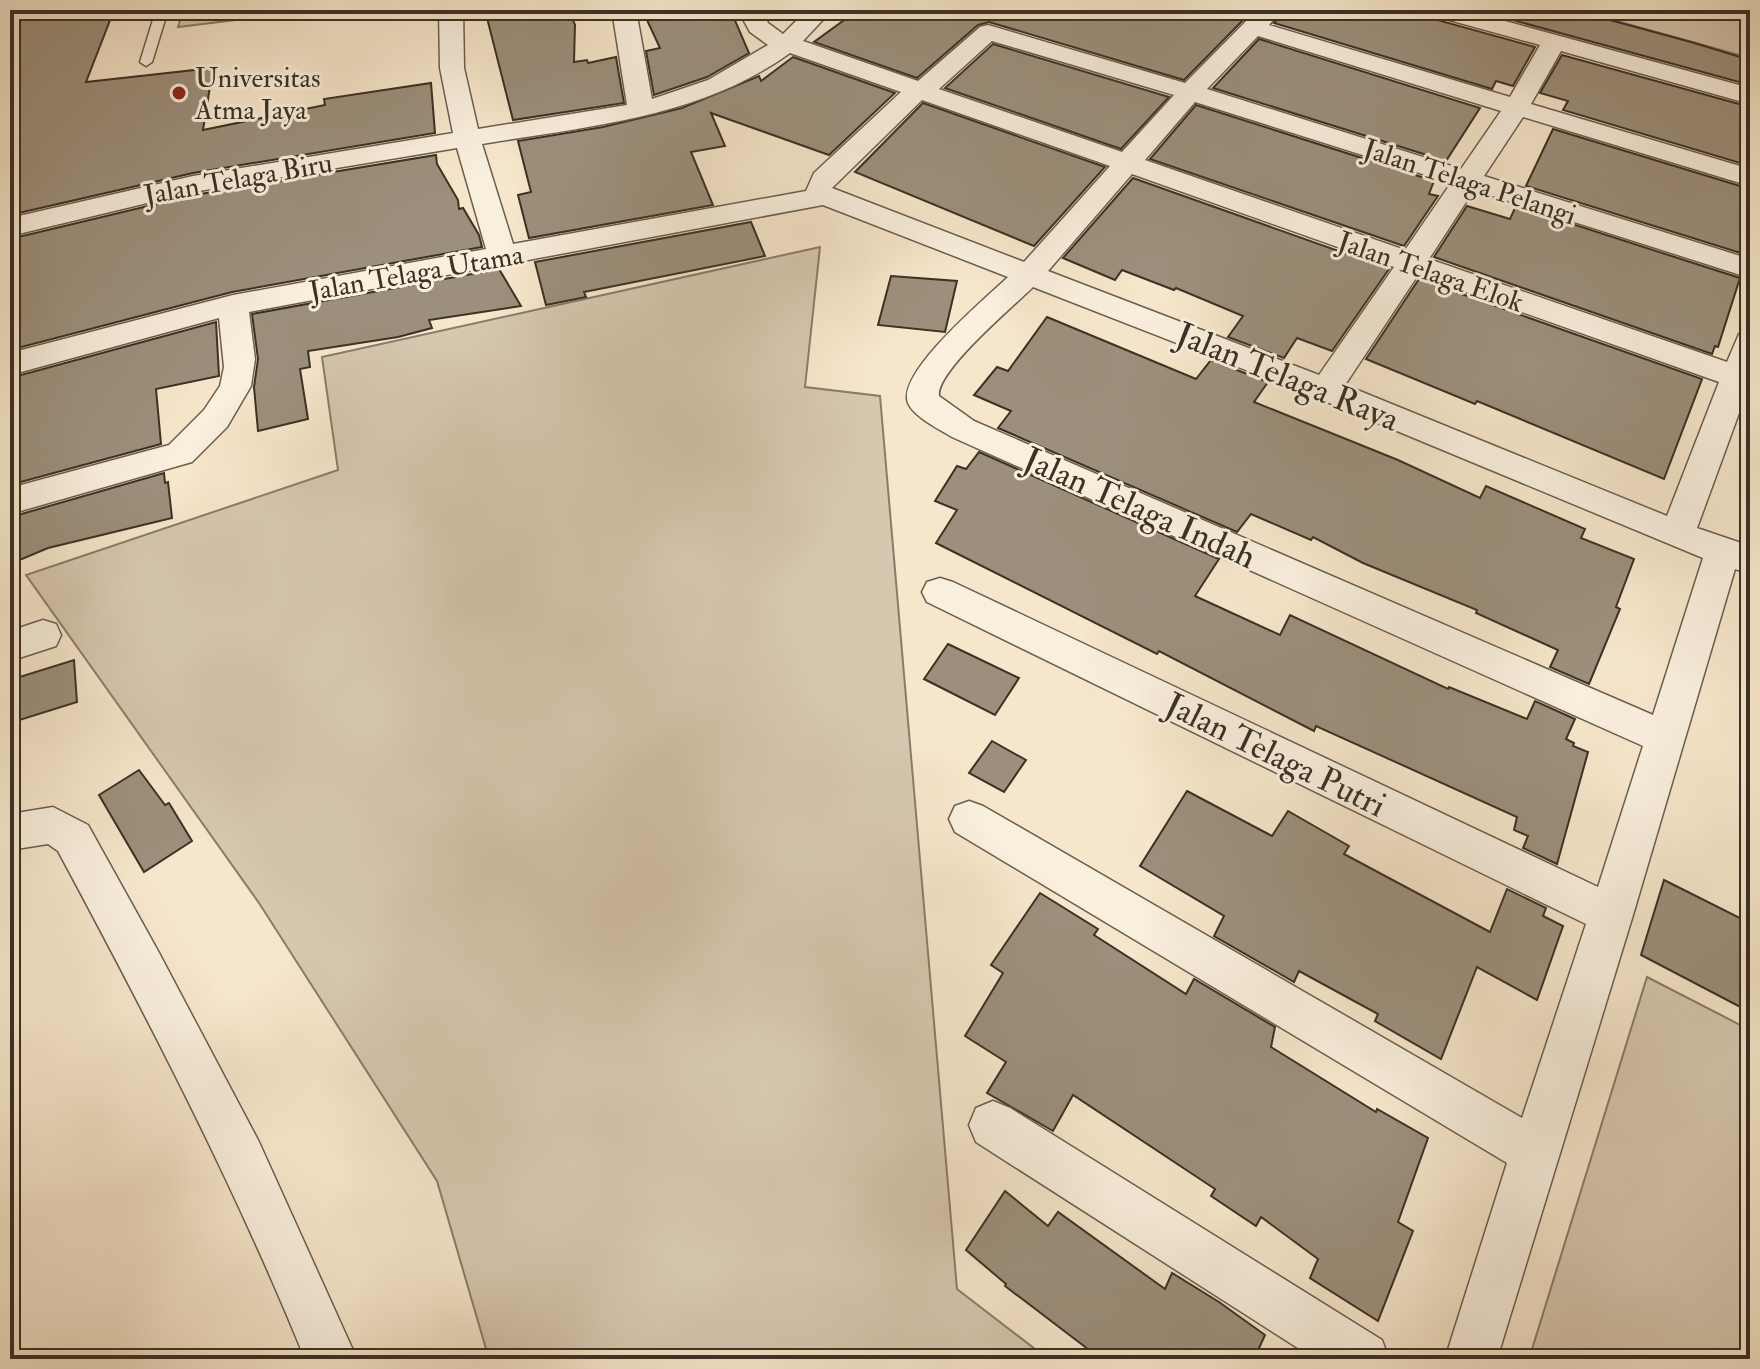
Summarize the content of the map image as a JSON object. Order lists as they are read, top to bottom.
{
  "streets": {
    "street": [
      "Jalan Telaga Biru",
      "Jalan Telaga Pelangi",
      "Jalan Telaga Elok",
      "Jalan Telaga Utama",
      "Jalan Telaga Raya",
      "Jalan Telaga Indah",
      "Jalan Telaga Putri"
    ]
  },
  "crossings": [
    ["Jalan Telaga Biru", "Jalan Telaga Elok"],
    ["Jalan Telaga Pelangi", "Jalan Telaga Elok"],
    ["Jalan Telaga Pelangi", "Jalan Telaga Indah"],
    ["Jalan Telaga Elok", "Jalan Telaga Indah"],
    ["Jalan Telaga Utama", "Jalan Telaga Raya"],
    ["Jalan Telaga Raya", "Jalan Telaga Indah"]
  ],
  "places": ["Universitas Atma Jaya"]
}
